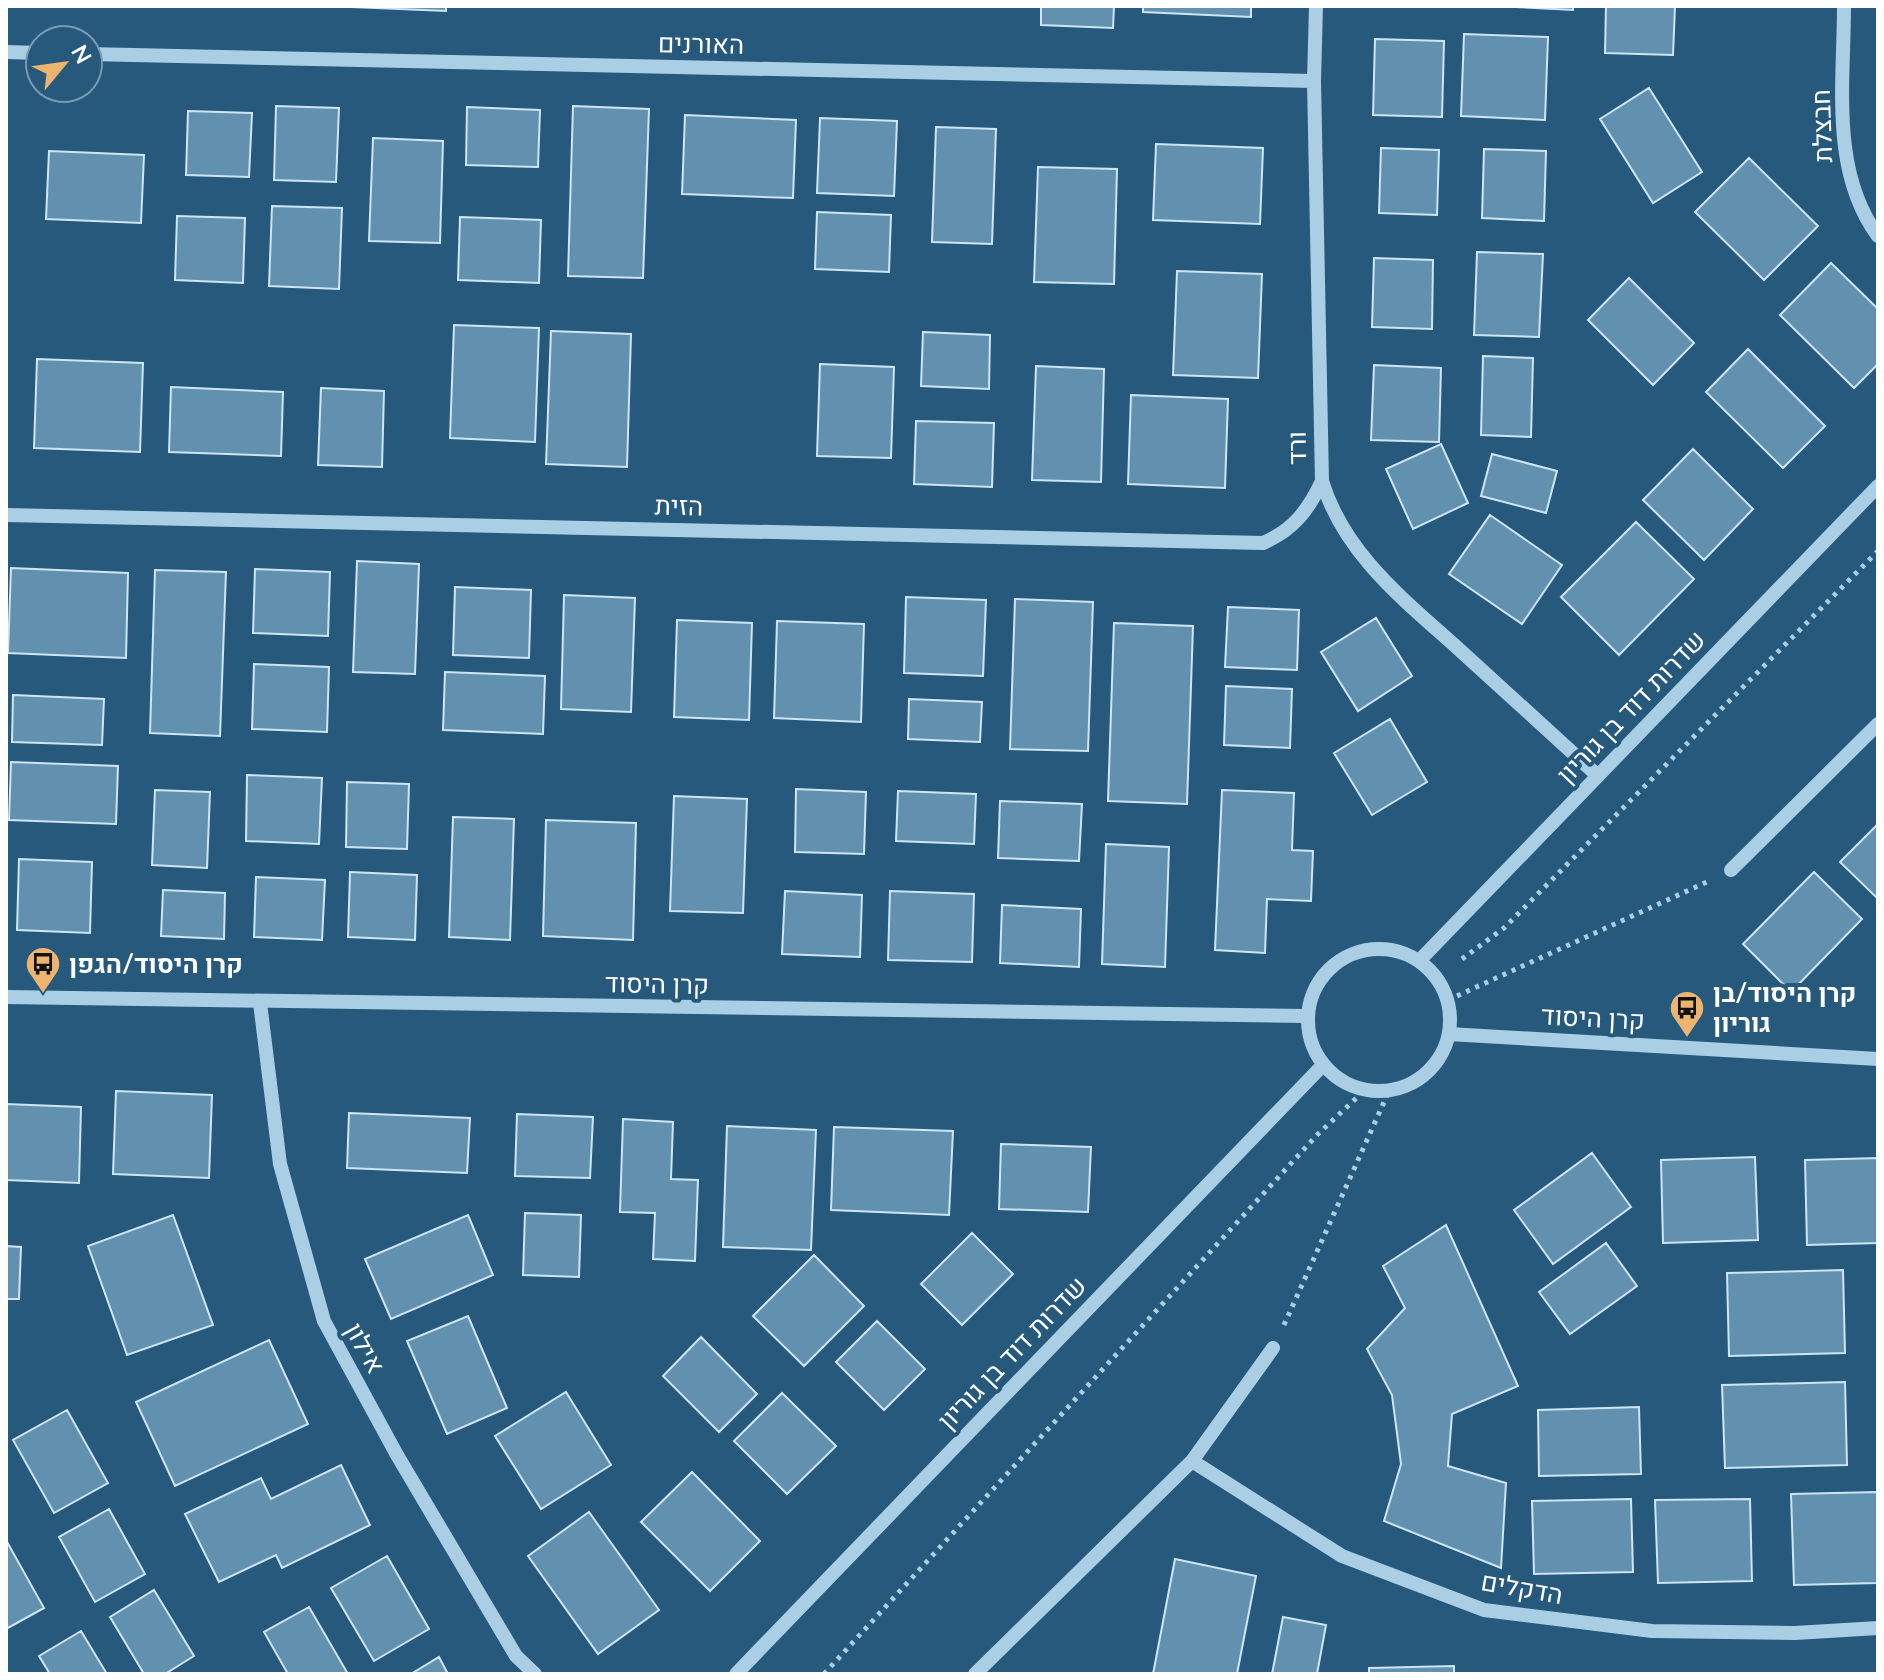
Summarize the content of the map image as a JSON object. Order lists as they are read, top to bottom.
{
  "streets": {
    "street": [
      "האורנים",
      "חבצלת",
      "ורד",
      "הזית",
      "שדרות דוד בן גוריון",
      "קרן היסוד",
      "אילון",
      "הדקלים"
    ]
  },
  "crossings": [
    ["האורנים", "ורד"],
    ["ורד", "הזית"],
    ["ורד", "שדרות דוד בן גוריון"],
    ["שדרות דוד בן גוריון", "קרן היסוד"],
    ["קרן היסוד", "אילון"]
  ],
  "places": {
    "bus stop": ["קרן היסוד/הגפן", "קרן היסוד/בן גוריון"]
  },
  "north": "top right"
}
